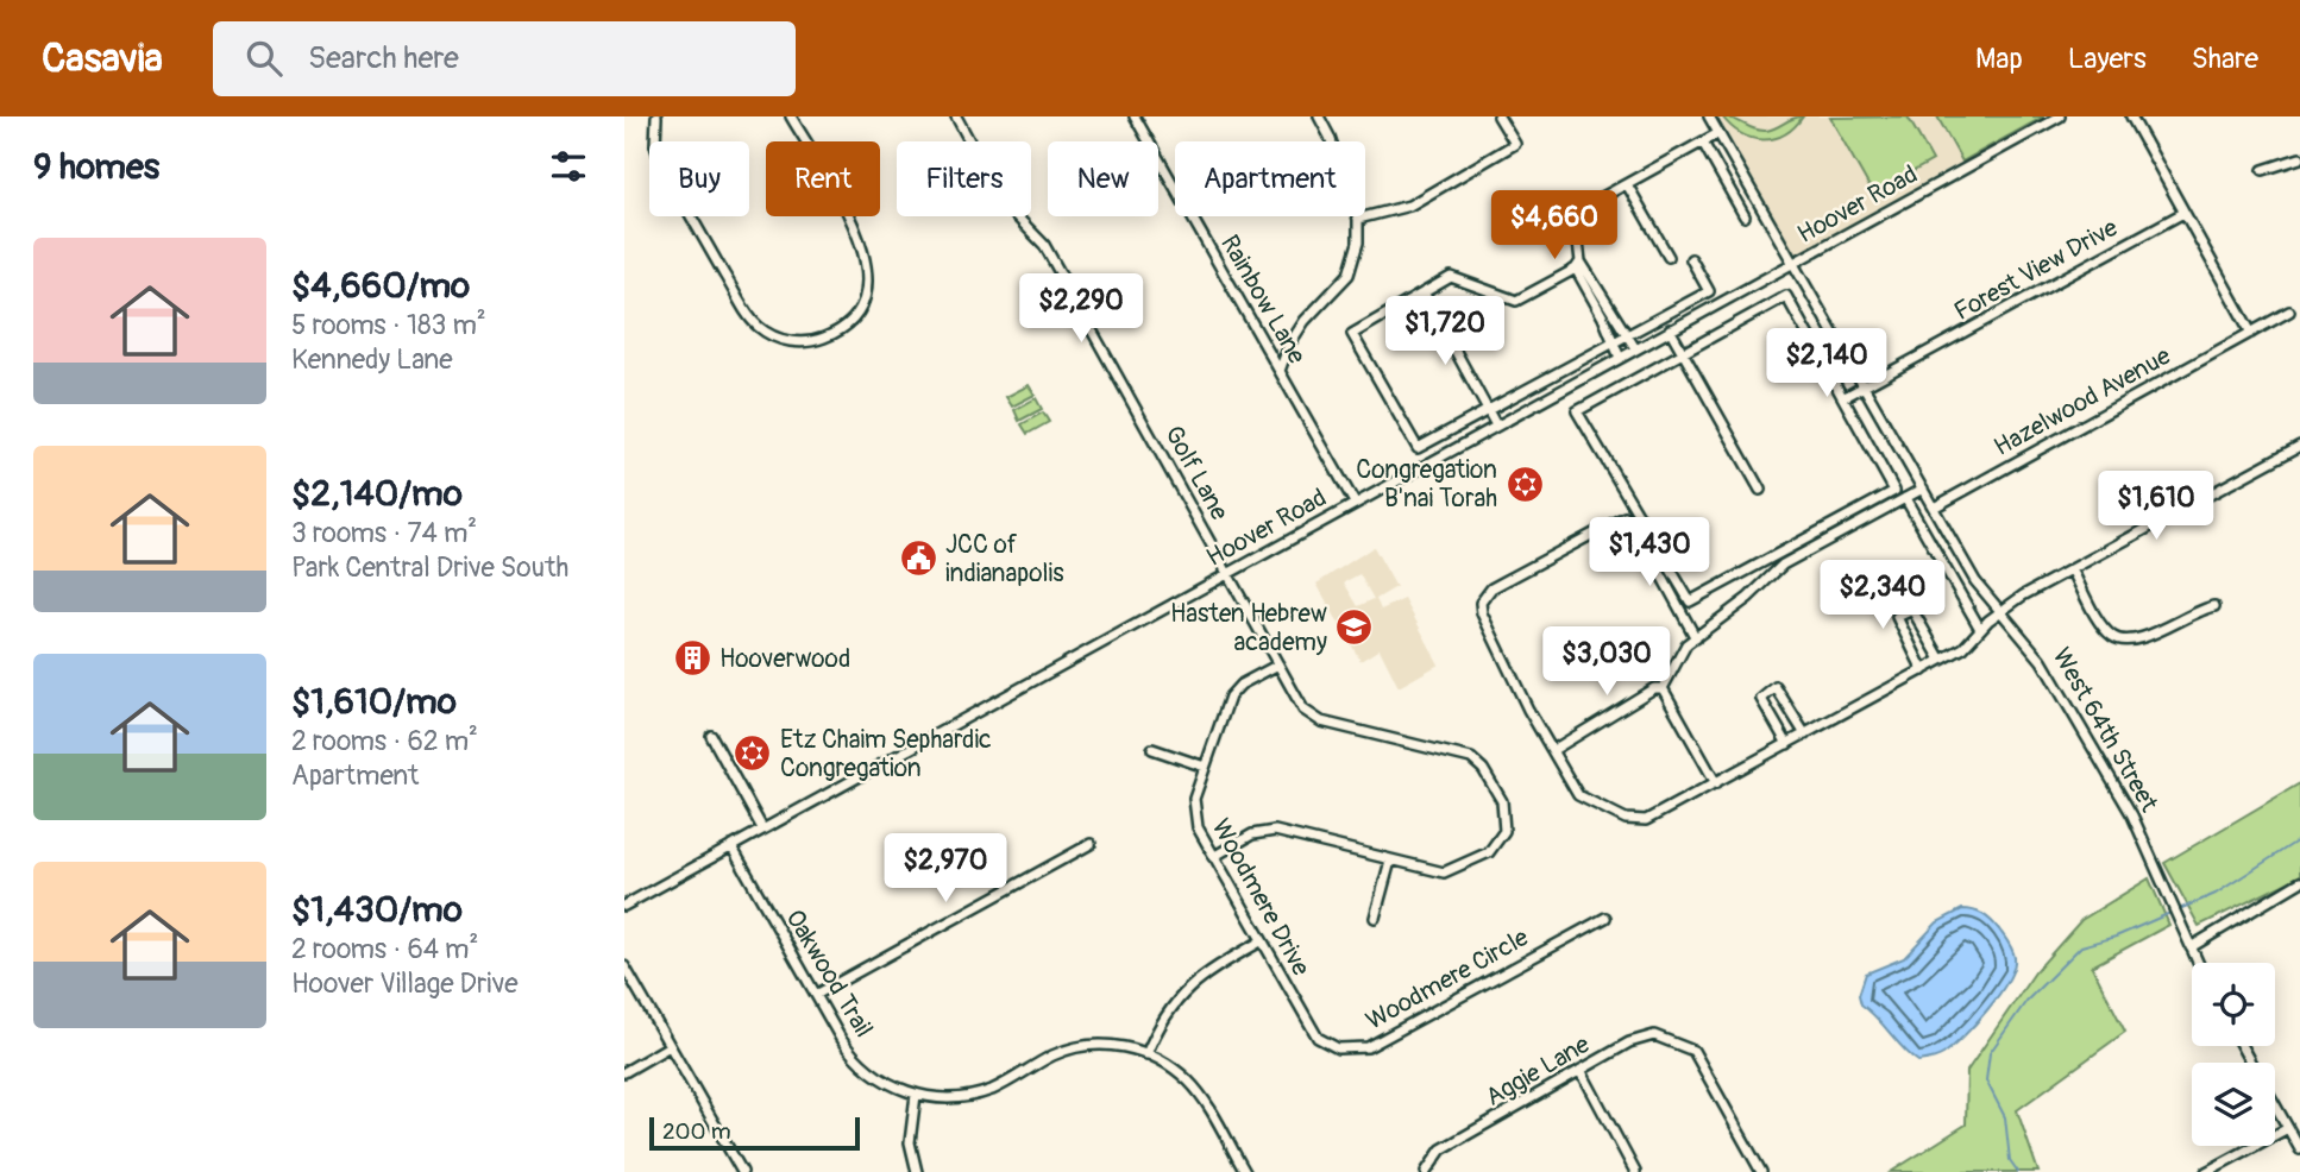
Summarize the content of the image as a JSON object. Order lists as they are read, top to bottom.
{
  "streets": {
    "street": [
      "Hoover Road",
      "Forest View Drive",
      "Rainbow Lane",
      "Hazelwood Avenue",
      "Golf Lane",
      "West 64th Street",
      "Woodmere Drive",
      "Oakwood Trail",
      "Woodmere Circle",
      "Aggie Lane"
    ]
  },
  "crossings": [
    ["Hoover Road", "Rainbow Lane"],
    ["Hoover Road", "Golf Lane"],
    ["Hoover Road", "West 64th Street"],
    ["Hoover Road", "Oakwood Trail"],
    ["Forest View Drive", "West 64th Street"],
    ["Hazelwood Avenue", "West 64th Street"],
    ["Golf Lane", "Woodmere Drive"],
    ["Woodmere Drive", "Woodmere Circle"]
  ],
  "places": {
    "synagogue": ["Congregation B'nai Torah", "Etz Chaim Sephardic Congregation"],
    "public building": ["JCC of indianapolis"],
    "school or university": ["Hasten Hebrew academy"],
    "building": ["Hooverwood"]
  },
  "scale_bar": "200 m",
  "page": {
    "header": "Casavia",
    "search": "Search here",
    "nav": ["Map", "Layers", "Share"],
    "heading": "9 homes",
    "chip": [
      "Buy",
      "Rent",
      "Filters",
      "New",
      "Apartment"
    ],
    "price": [
      "$4,660",
      "$2,290",
      "$1,720",
      "$2,140",
      "$1,610",
      "$1,430",
      "$2,340",
      "$3,030",
      "$2,970"
    ],
    "list": [
      {
        "name": "$4,660/mo",
        "note": "5 rooms · 183 m² · Kennedy Lane"
      },
      {
        "name": "$2,140/mo",
        "note": "3 rooms · 74 m² · Park Central Drive South"
      },
      {
        "name": "$1,610/mo",
        "note": "2 rooms · 62 m² · Apartment"
      },
      {
        "name": "$1,430/mo",
        "note": "2 rooms · 64 m² · Hoover Village Drive"
      }
    ],
    "scale": "200 m"
  }
}
